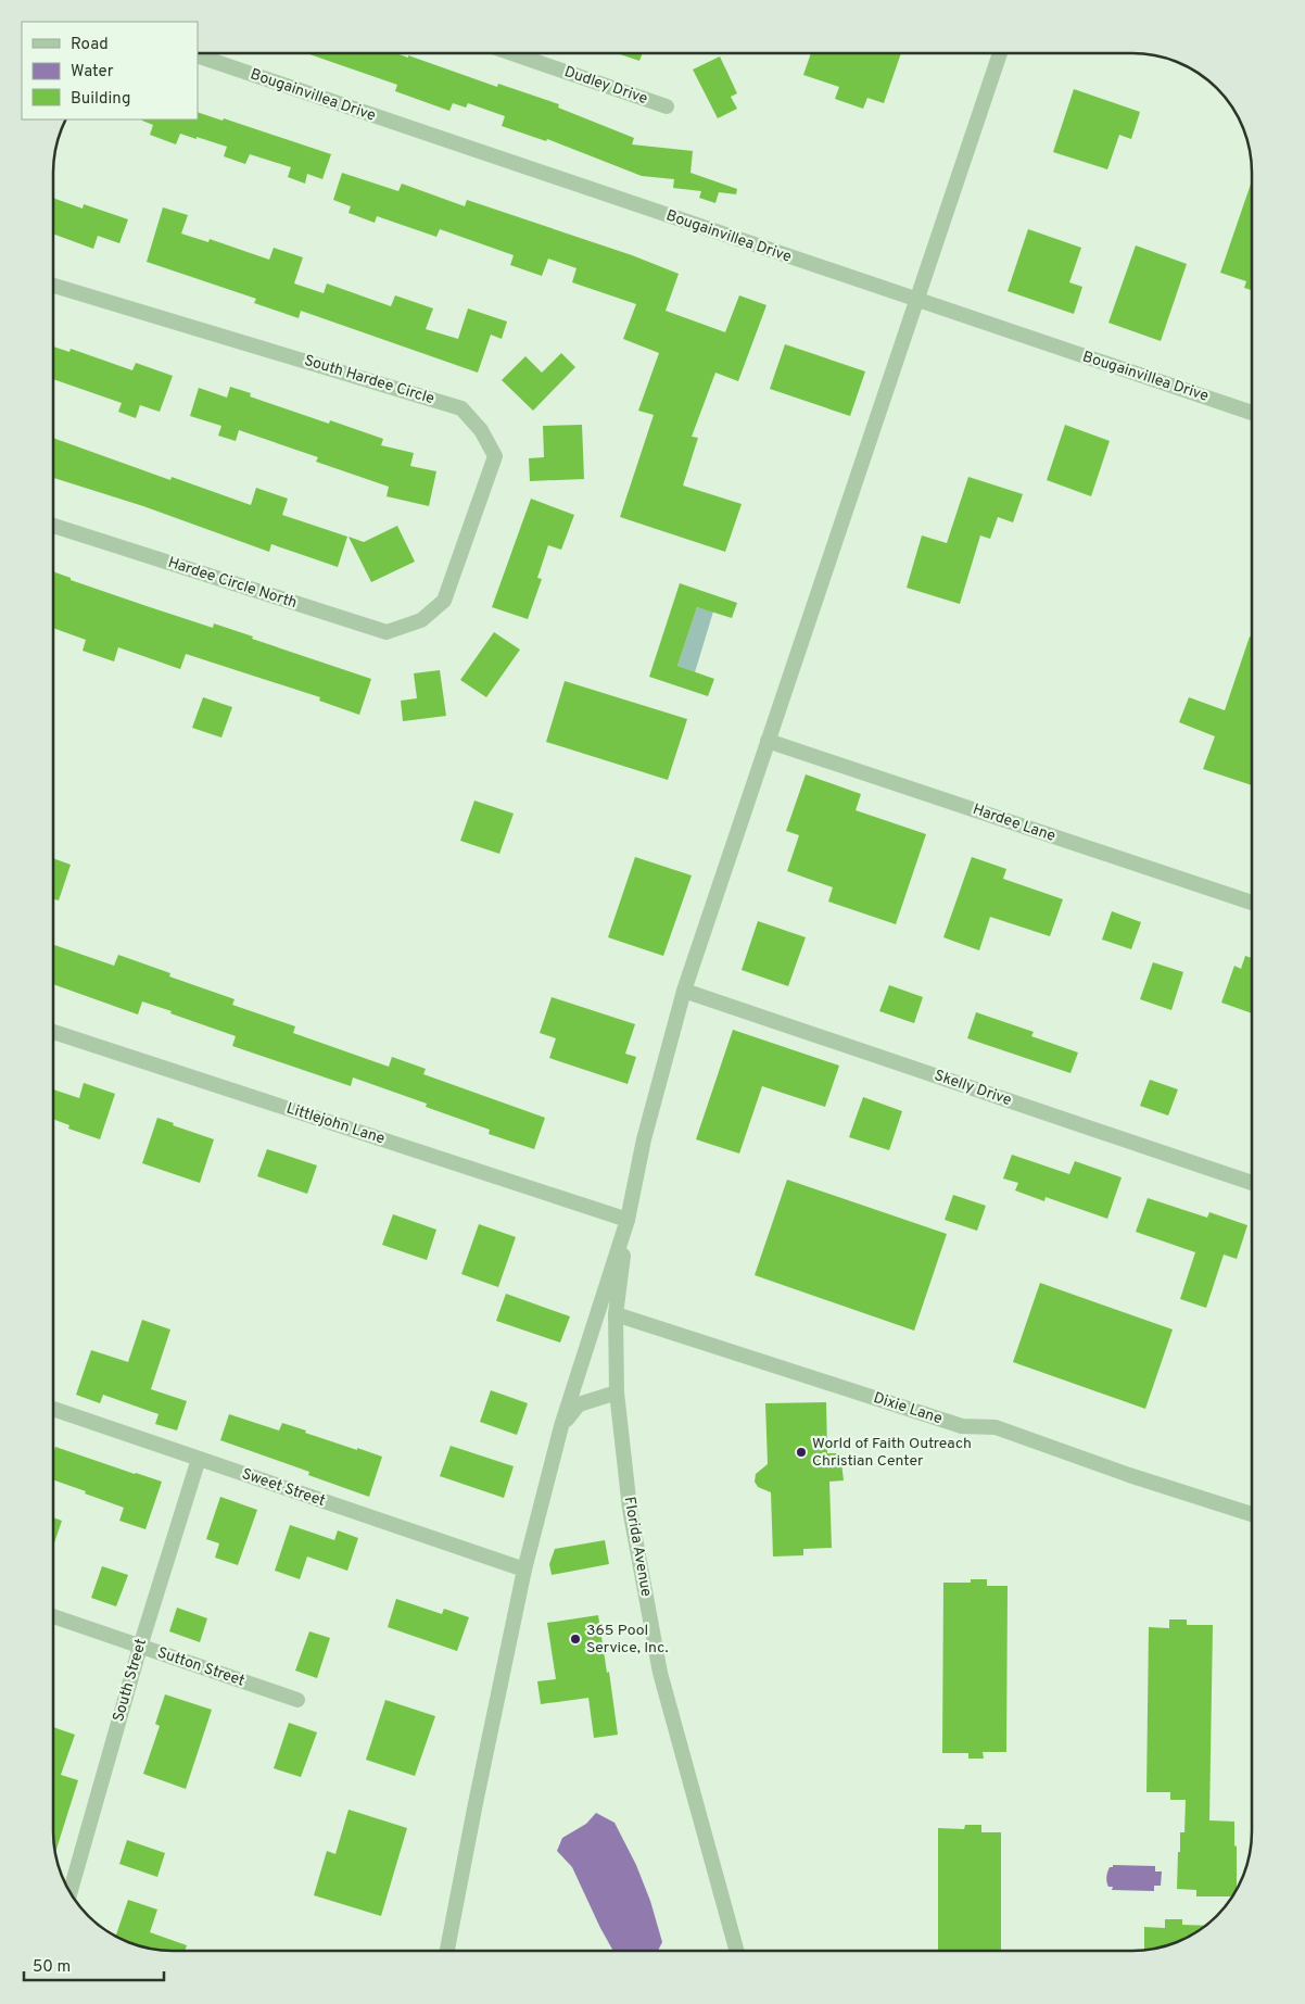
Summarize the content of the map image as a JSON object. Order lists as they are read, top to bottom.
{
  "streets": {
    "street": [
      "Dudley Drive",
      "Bougainvillea Drive",
      "South Hardee Circle",
      "Hardee Circle North",
      "Hardee Lane",
      "Skelly Drive",
      "Littlejohn Lane",
      "Dixie Lane",
      "Sweet Street",
      "Florida Avenue",
      "Sutton Street",
      "South Street"
    ]
  },
  "crossings": [
    ["South Hardee Circle", "Hardee Circle North"],
    ["Littlejohn Lane", "Florida Avenue"],
    ["Dixie Lane", "Florida Avenue"],
    ["Sweet Street", "South Street"],
    ["Sutton Street", "South Street"]
  ],
  "places": ["World of Faith Outreach Christian Center", "365 Pool Service, Inc."],
  "legend": ["Road", "Water", "Building"],
  "scale_bar": "50 m"
}
